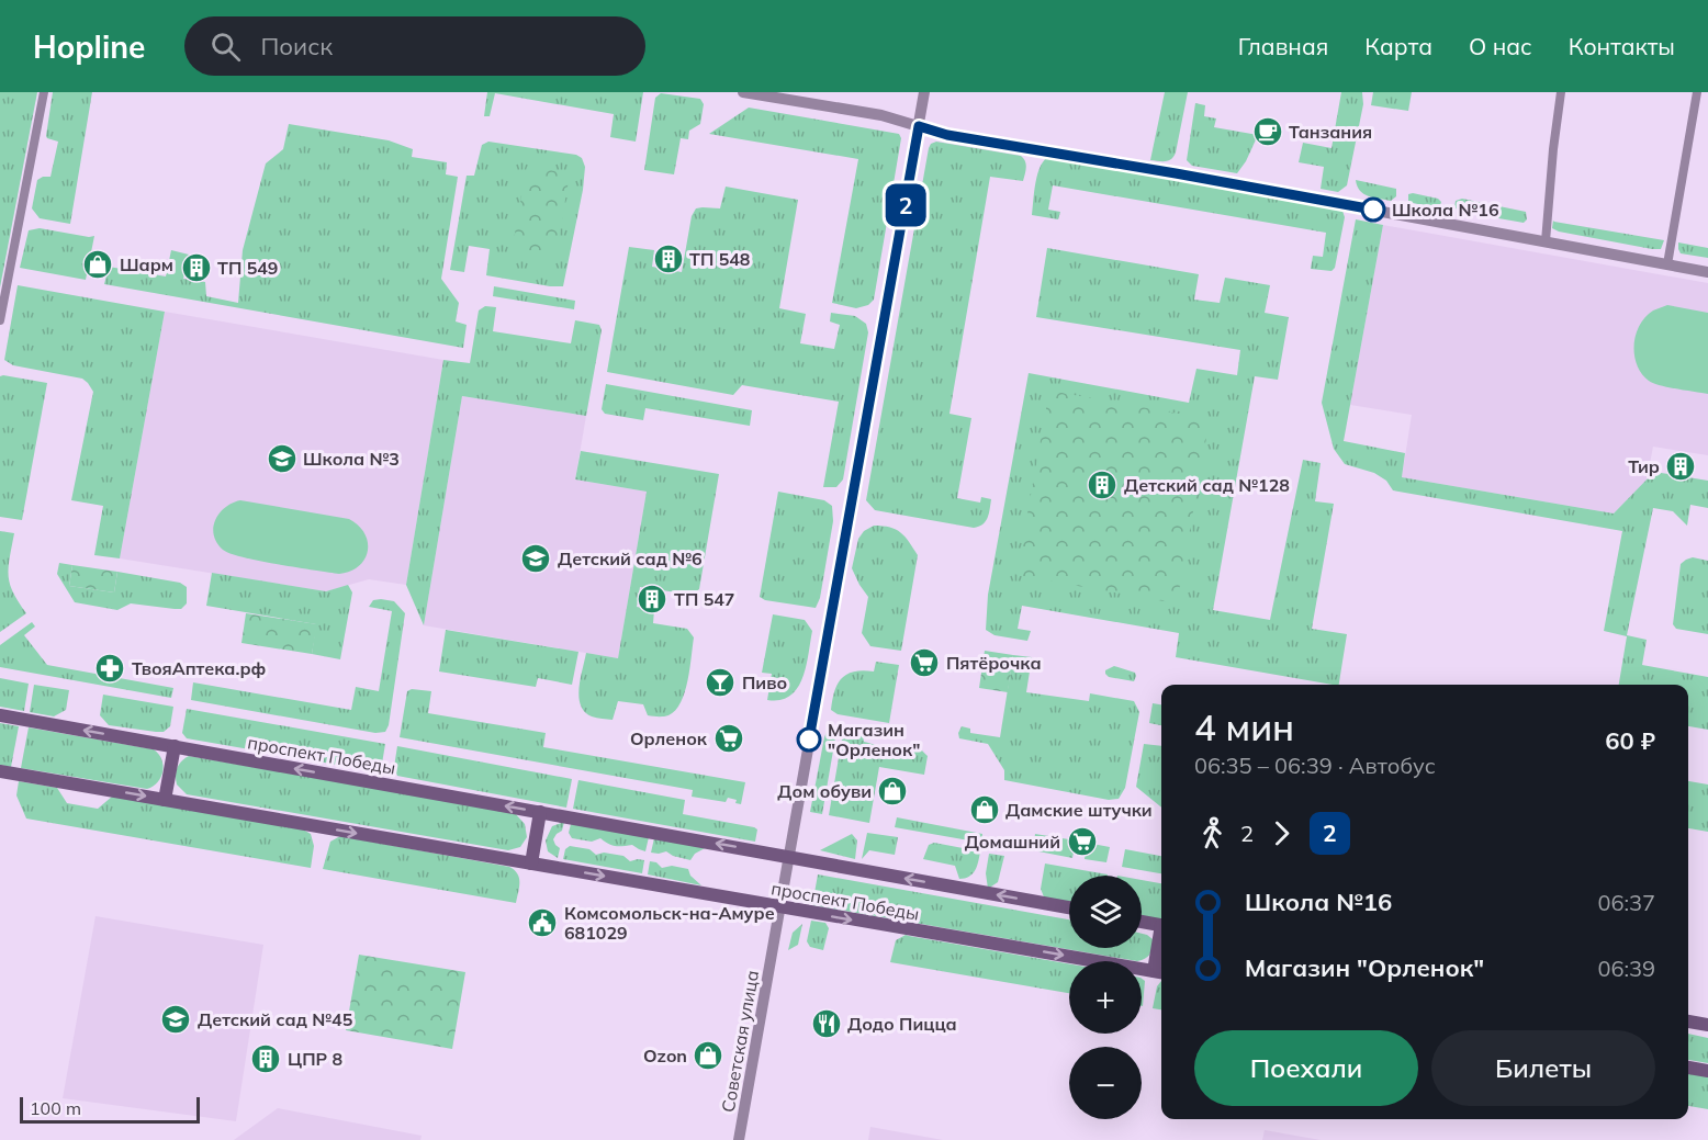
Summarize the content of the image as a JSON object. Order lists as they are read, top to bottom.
{
  "streets": {
    "main road": ["проспект Победы"],
    "street": ["Советская улица"]
  },
  "crossings": [
    ["проспект Победы", "Советская улица"]
  ],
  "places": {
    "cafe": ["Танзания"],
    "other": ["Школа №16", "Магазин \"Орленок\""],
    "building": [
      "ТП 548",
      "ТП 549",
      "Тир",
      "Детский сад №128",
      "ТП 547",
      "ЦПР 8"
    ],
    "shop": [
      "Шарм",
      "Дом обуви",
      "Дамские штучки",
      "Ozon"
    ],
    "school or university": ["Школа №3", "Детский сад №6", "Детский сад №45"],
    "supermarket": ["Пятёрочка", "Орленок", "Домашний"],
    "pharmacy": ["ТвояАптека.рф"],
    "bar": ["Пиво"],
    "public building": ["Комсомольск-на-Амуре 681029"],
    "restaurant": ["Додо Пицца"]
  },
  "lines": ["bus line 2"],
  "scale_bar": "100 m",
  "page": {
    "header": "Hopline",
    "search": "Поиск",
    "nav": [
      "Главная",
      "Карта",
      "О нас",
      "Контакты"
    ],
    "on_map": "2",
    "heading": ["4 мин", "06:35 – 06:39 · Автобус", "60 ₽"],
    "legs": ["2", "2"],
    "list": [
      {
        "name": "Школа №16",
        "value": "06:37"
      },
      {
        "name": "Магазин \"Орленок\"",
        "value": "06:39"
      }
    ],
    "map_buttons": ["+", "−"],
    "buttons": ["Поехали", "Билеты"],
    "scale": "100 m"
  }
}
